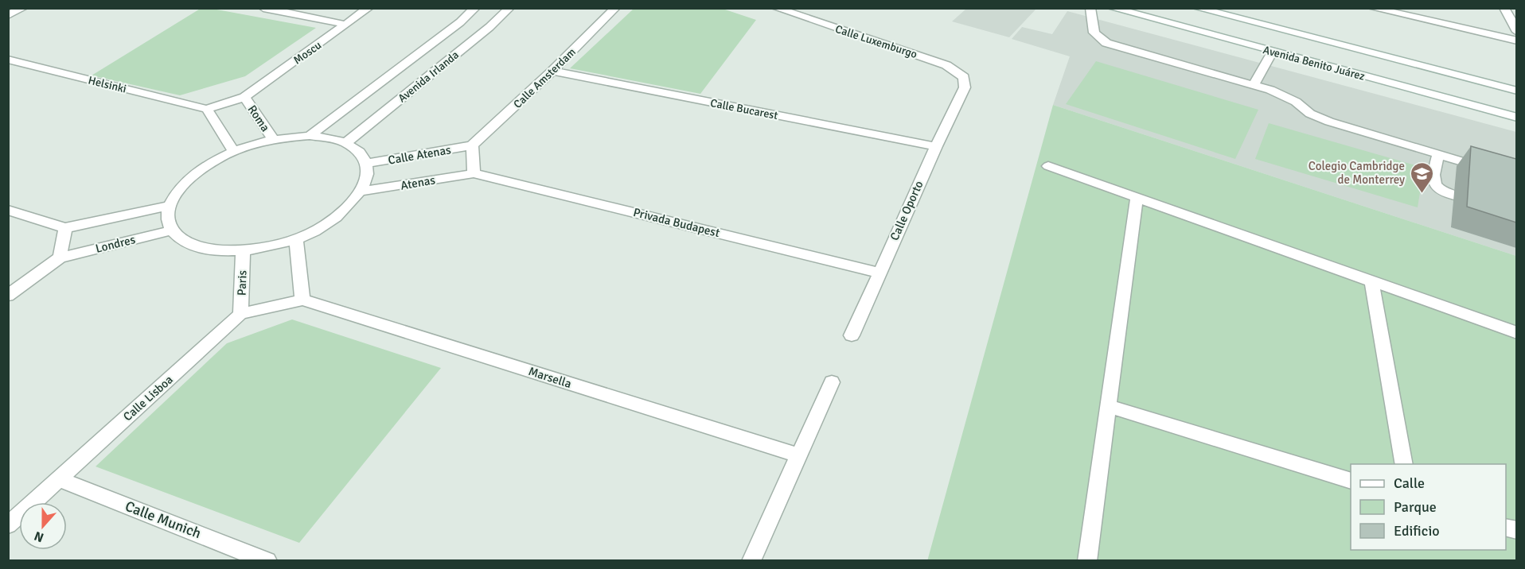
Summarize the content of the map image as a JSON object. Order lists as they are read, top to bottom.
{
  "streets": {
    "street": [
      "Calle Luxemburgo",
      "Moscu",
      "Avenida Benito Juárez",
      "Avenida Irlanda",
      "Calle Amsterdam",
      "Helsinki",
      "Calle Bucarest",
      "Roma",
      "Calle Atenas",
      "Atenas",
      "Calle Oporto",
      "Privada Budapest",
      "Londres",
      "Paris",
      "Marsella",
      "Calle Lisboa",
      "Calle Munich"
    ]
  },
  "crossings": [
    ["Calle Luxemburgo", "Calle Oporto"],
    ["Moscu", "Helsinki"],
    ["Moscu", "Roma"],
    ["Calle Amsterdam", "Calle Bucarest"],
    ["Calle Amsterdam", "Calle Atenas"],
    ["Calle Bucarest", "Calle Oporto"],
    ["Atenas", "Privada Budapest"],
    ["Calle Oporto", "Privada Budapest"],
    ["Paris", "Calle Lisboa"],
    ["Marsella", "Calle Lisboa"],
    ["Calle Lisboa", "Calle Munich"]
  ],
  "places": {
    "school or university": ["Colegio Cambridge de Monterrey"]
  },
  "legend": ["Calle", "Parque", "Edificio"],
  "north": "bottom"
}
